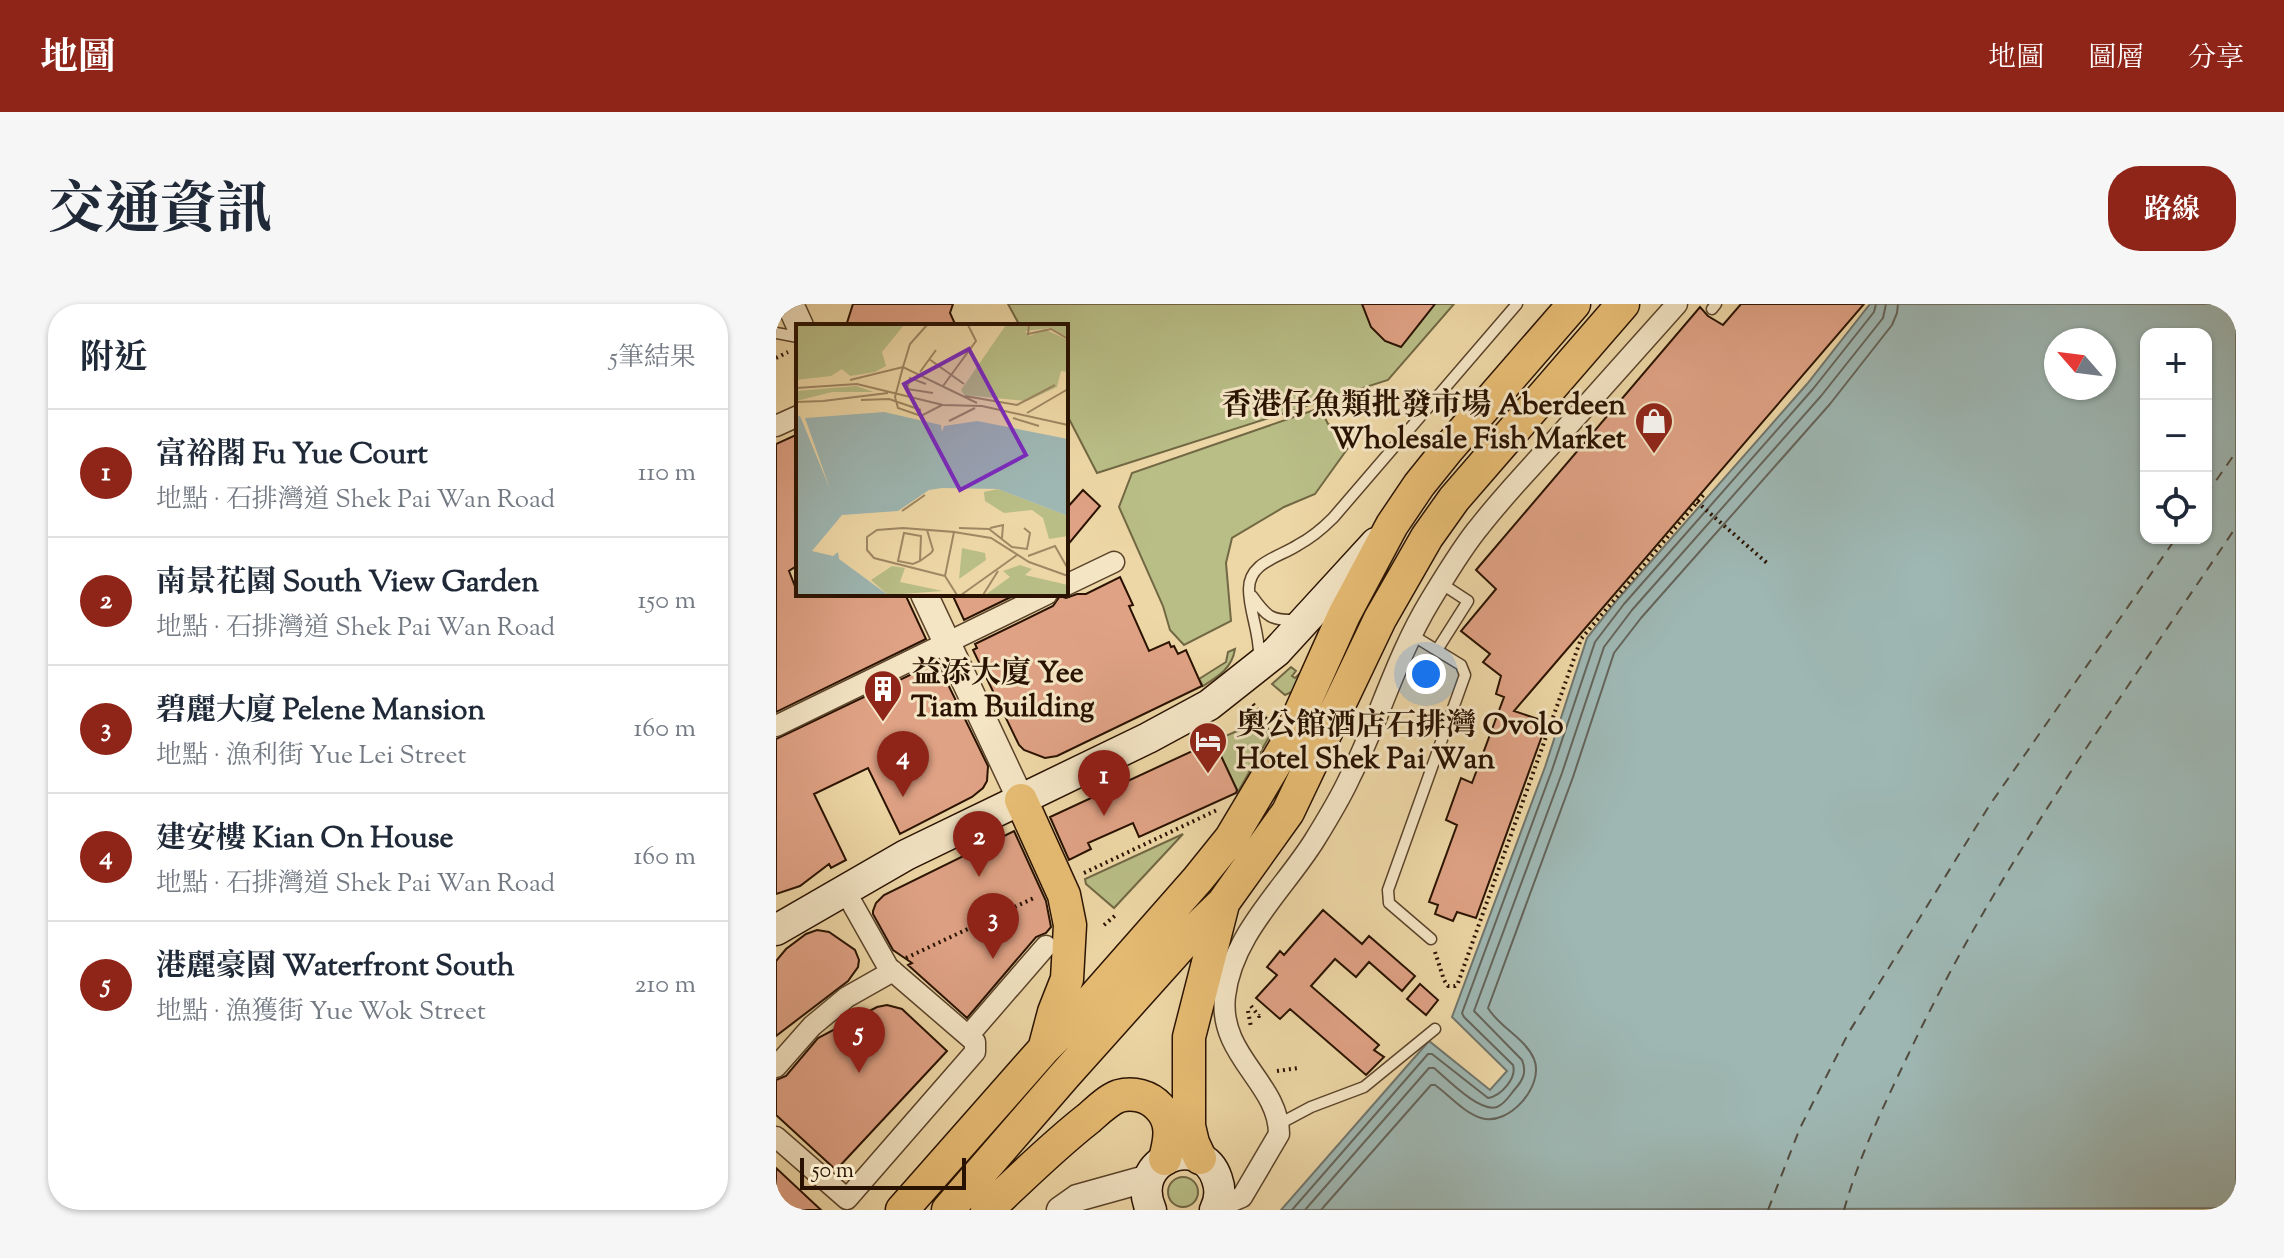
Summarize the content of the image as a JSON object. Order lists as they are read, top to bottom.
{
  "places": {
    "shop": ["香港仔魚類批發市場 Aberdeen Wholesale Fish Market"],
    "building": ["益添大廈 Yee Tiam Building"],
    "hotel": ["奧公館酒店石排灣 Ovolo Hotel Shek Pai Wan"]
  },
  "scale_bar": "50 m",
  "north": "top left",
  "page": {
    "header": "地圖",
    "nav": ["地圖", "圖層", "分享"],
    "title": "交通資訊",
    "buttons": "路線",
    "heading": ["附近", "5筆結果"],
    "map_buttons": ["+", "−"],
    "list": [
      {
        "mark": "1",
        "name": "富裕閣 Fu Yue Court",
        "note": "地點 · 石排灣道 Shek Pai Wan Road",
        "value": "110 m"
      },
      {
        "mark": "2",
        "name": "南景花園 South View Garden",
        "note": "地點 · 石排灣道 Shek Pai Wan Road",
        "value": "150 m"
      },
      {
        "mark": "3",
        "name": "碧麗大廈 Pelene Mansion",
        "note": "地點 · 漁利街 Yue Lei Street",
        "value": "160 m"
      },
      {
        "mark": "4",
        "name": "建安樓 Kian On House",
        "note": "地點 · 石排灣道 Shek Pai Wan Road",
        "value": "160 m"
      },
      {
        "mark": "5",
        "name": "港麗豪園 Waterfront South",
        "note": "地點 · 漁獲街 Yue Wok Street",
        "value": "210 m"
      }
    ],
    "pins": [
      "4",
      "1",
      "2",
      "3",
      "5"
    ],
    "scale": "50 m"
  }
}
